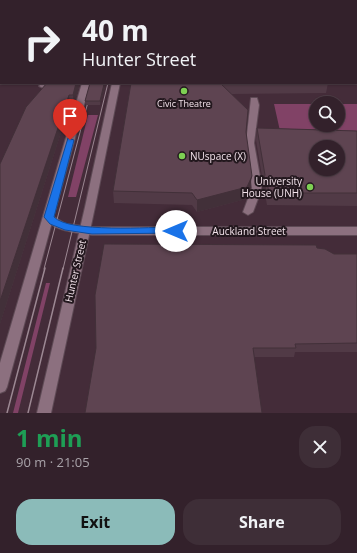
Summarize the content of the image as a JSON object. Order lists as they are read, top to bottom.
{
  "streets": {
    "main road": ["Auckland Street", "Hunter Street"]
  },
  "crossings": [
    ["Auckland Street", "Hunter Street"]
  ],
  "places": ["Civic Theatre", "NUspace (X)", "University House (UNH)"],
  "page": {
    "turn": ["40 m", "Hunter Street"],
    "heading": ["1 min", "90 m · 21:05"],
    "buttons": ["Exit", "Share"]
  }
}
